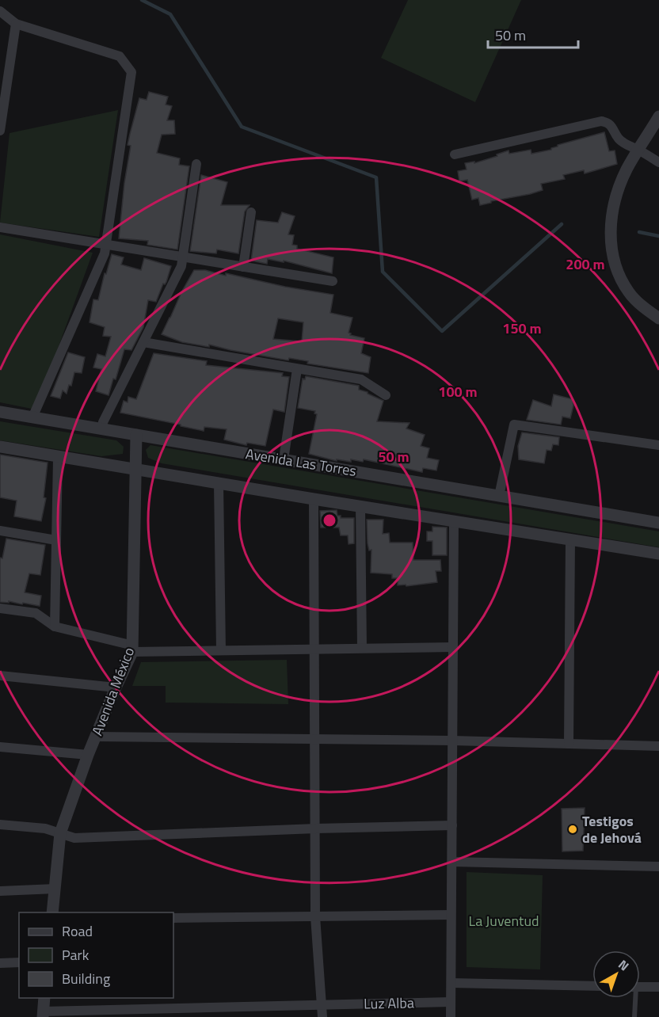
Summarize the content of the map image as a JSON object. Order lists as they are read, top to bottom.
{
  "streets": {
    "street": ["Avenida Las Torres", "Avenida México", "Luz Alba"]
  },
  "crossings": [
    ["Avenida Las Torres", "Avenida México"]
  ],
  "parks": ["La Juventud"],
  "places": ["Testigos de Jehová"],
  "legend": ["Road", "Park", "Building"],
  "scale_bar": "50 m",
  "north": "top right",
  "rings": [
    "200 m",
    "150 m",
    "100 m",
    "50 m"
  ]
}
